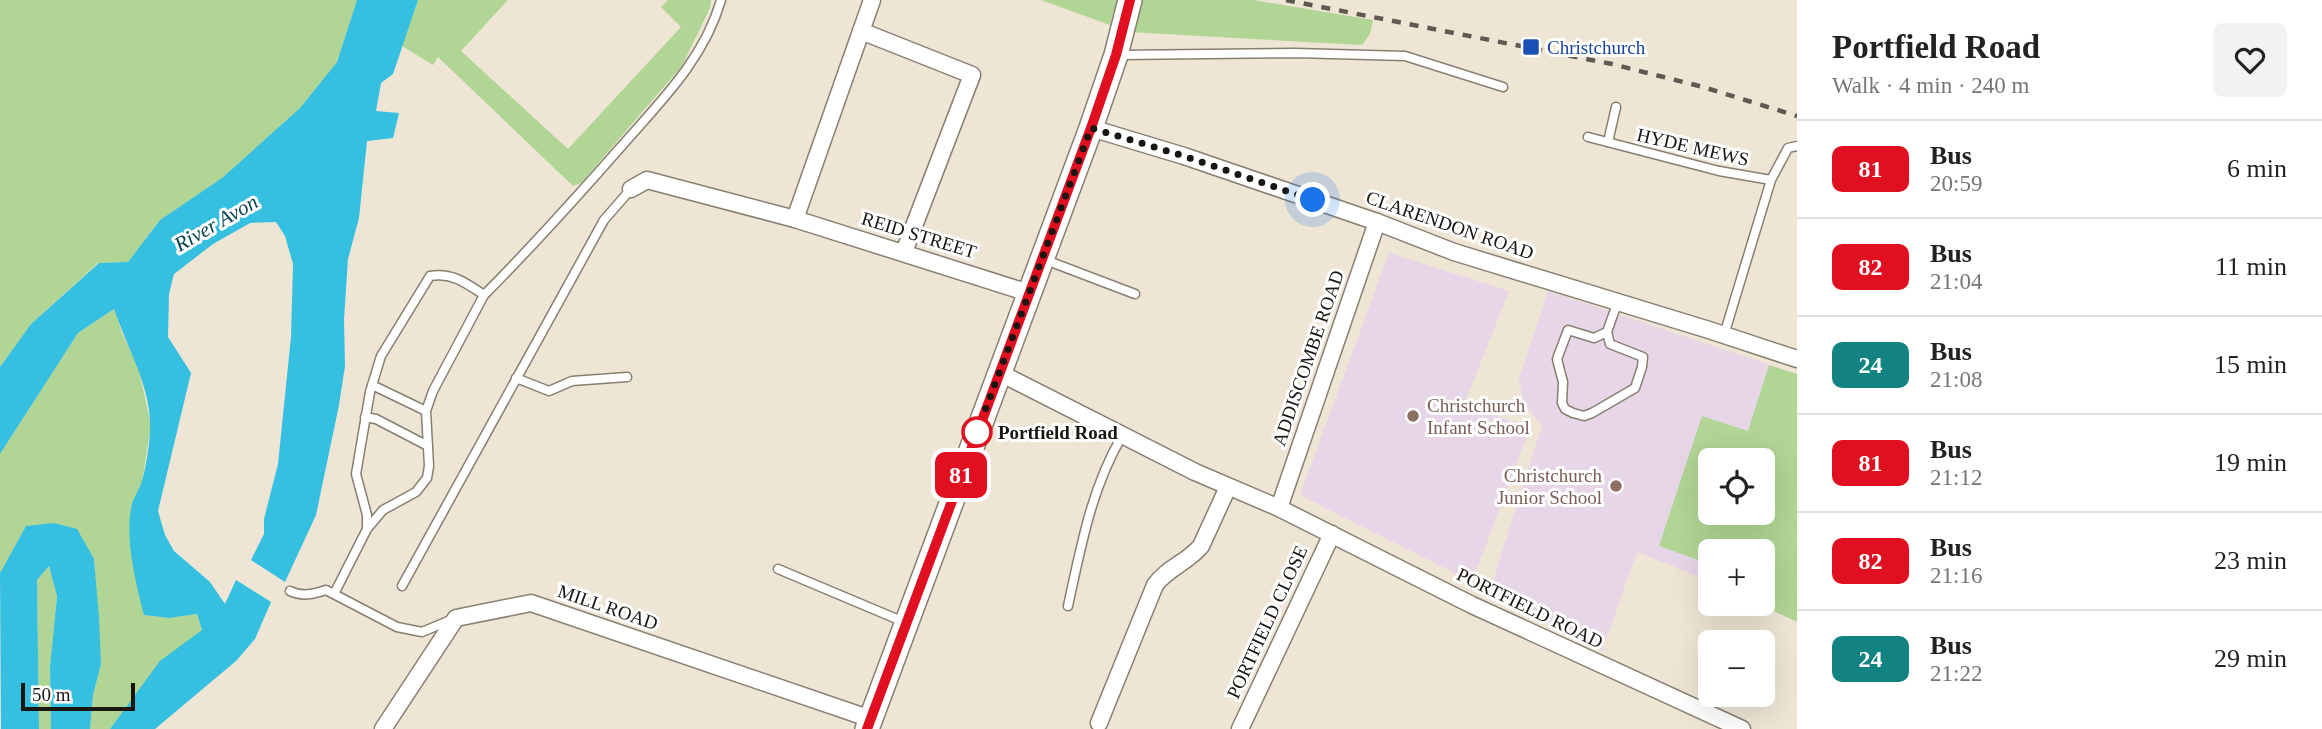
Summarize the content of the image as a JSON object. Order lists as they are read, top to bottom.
{
  "streets": {
    "street": [
      "CLARENDON ROAD",
      "REID STREET",
      "ADDISCOMBE ROAD",
      "MILL ROAD",
      "PORTFIELD ROAD",
      "PORTFIELD CLOSE"
    ],
    "lane": ["HYDE MEWS"]
  },
  "crossings": [
    ["HYDE MEWS", "CLARENDON ROAD"],
    ["CLARENDON ROAD", "ADDISCOMBE ROAD"],
    ["ADDISCOMBE ROAD", "PORTFIELD ROAD"],
    ["PORTFIELD ROAD", "PORTFIELD CLOSE"]
  ],
  "water": ["River Avon"],
  "places": {
    "transit": ["Christchurch"],
    "other": ["Christchurch Infant School", "Portfield Road", "Christchurch Junior School"]
  },
  "lines": ["bus line 81"],
  "scale_bar": "50 m",
  "page": {
    "on_map": "81",
    "heading": ["Portfield Road", "Walk · 4 min · 240 m"],
    "list": [
      {
        "mark": "81",
        "name": "Bus",
        "note": "20:59",
        "value": "6 min"
      },
      {
        "mark": "82",
        "name": "Bus",
        "note": "21:04",
        "value": "11 min"
      },
      {
        "mark": "24",
        "name": "Bus",
        "note": "21:08",
        "value": "15 min"
      },
      {
        "mark": "81",
        "name": "Bus",
        "note": "21:12",
        "value": "19 min"
      },
      {
        "mark": "82",
        "name": "Bus",
        "note": "21:16",
        "value": "23 min"
      },
      {
        "mark": "24",
        "name": "Bus",
        "note": "21:22",
        "value": "29 min"
      }
    ],
    "map_buttons": ["+", "−"],
    "scale": "50 m"
  }
}
